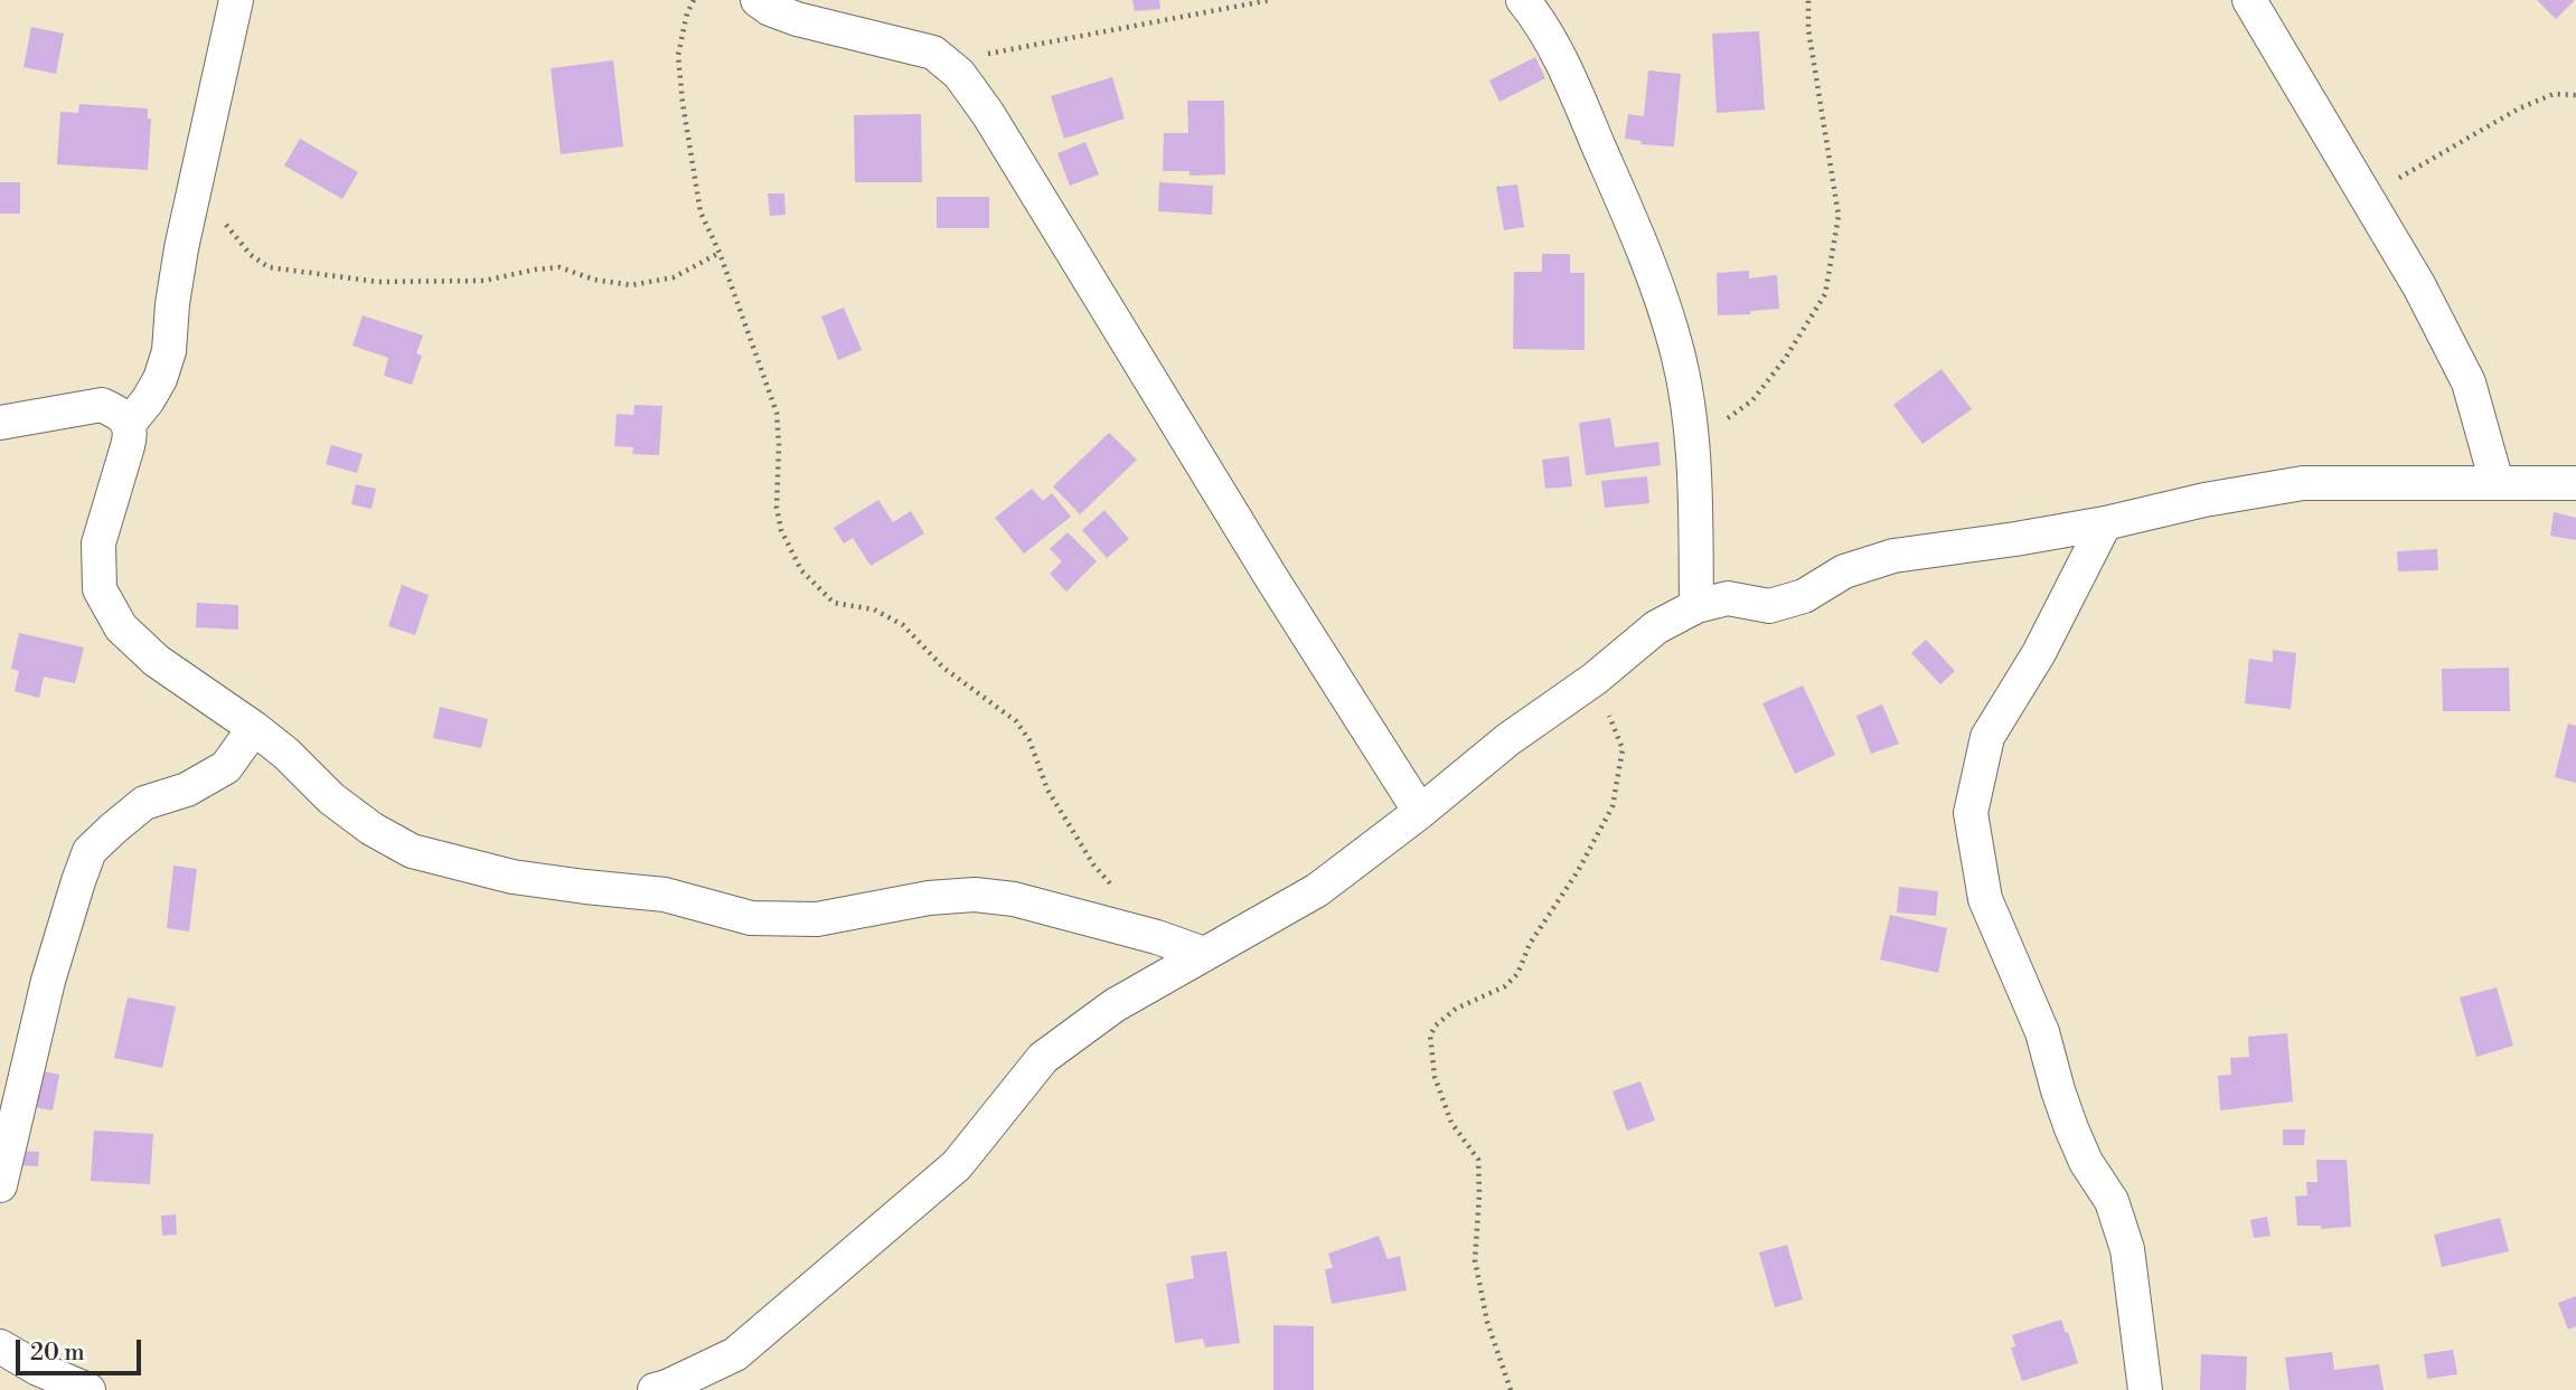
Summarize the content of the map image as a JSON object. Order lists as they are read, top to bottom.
{
  "scale_bar": "20 m"
}
